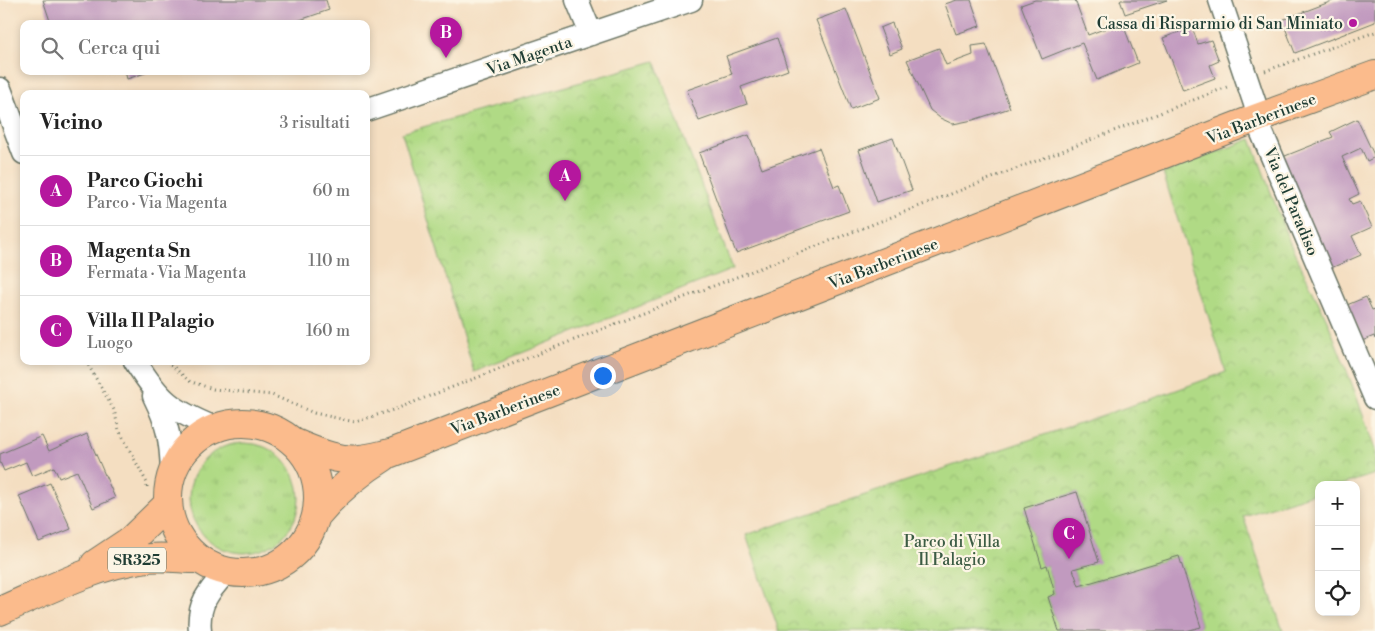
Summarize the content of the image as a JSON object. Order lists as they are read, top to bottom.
{
  "streets": {
    "main road": ["Via Barberinese", "SR325"],
    "street": ["Via Magenta", "Via del Paradiso"]
  },
  "crossings": [
    ["Via Barberinese", "Via del Paradiso"]
  ],
  "parks": ["Parco di Villa Il Palagio"],
  "places": ["Cassa di Risparmio di San Miniato"],
  "page": {
    "pins": ["B", "A", "C"],
    "search": "Cerca qui",
    "heading": ["Vicino", "3 risultati"],
    "list": [
      {
        "mark": "A",
        "name": "Parco Giochi",
        "note": "Parco · Via Magenta",
        "value": "60 m"
      },
      {
        "mark": "B",
        "name": "Magenta Sn",
        "note": "Fermata · Via Magenta",
        "value": "110 m"
      },
      {
        "mark": "C",
        "name": "Villa Il Palagio",
        "note": "Luogo",
        "value": "160 m"
      }
    ],
    "map_buttons": ["+", "−"]
  }
}
